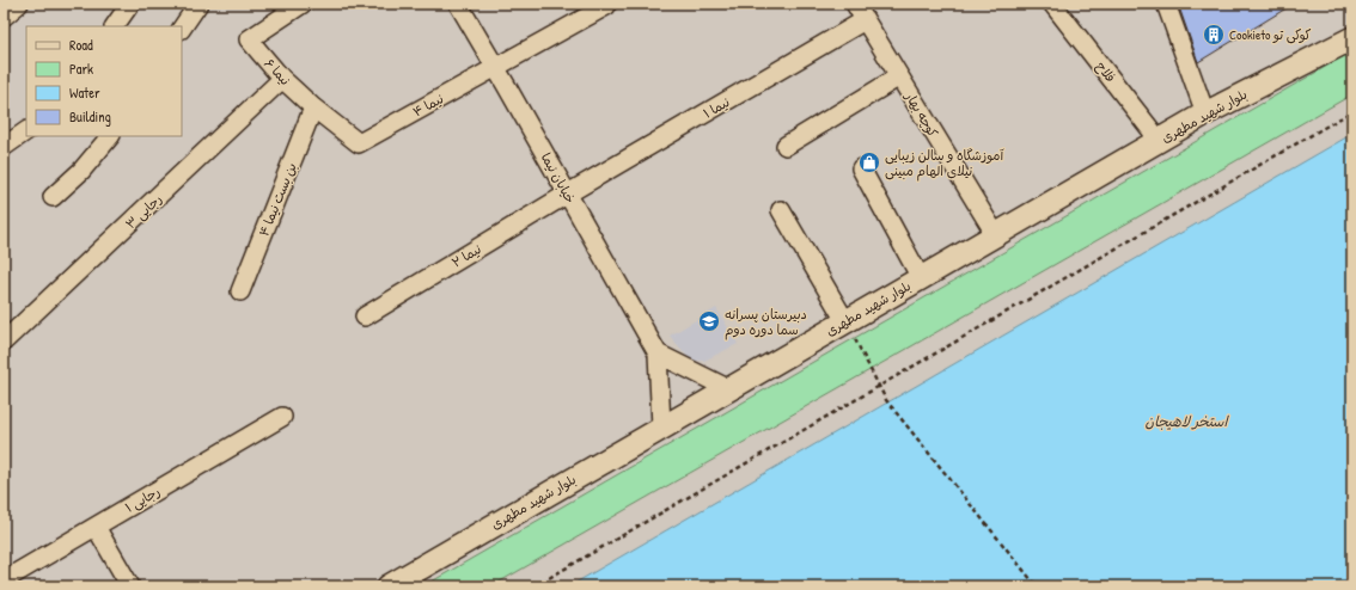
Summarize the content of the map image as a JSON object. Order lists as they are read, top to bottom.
{
  "streets": {
    "main road": ["بلوار شهید مطهری"],
    "street": [
      "نیما ۶",
      "فلاح",
      "نیما ۴",
      "نیما ۱",
      "کوچه بهار",
      "خیابان نیما",
      "بن بست نیما ۴",
      "رجایی ۳",
      "نیما ۲",
      "رجایی ۱"
    ]
  },
  "crossings": [
    ["نیما ۶", "نیما ۴"],
    ["نیما ۶", "بن بست نیما ۴"],
    ["نیما ۶", "رجایی ۳"],
    ["فلاح", "بلوار شهید مطهری"],
    ["نیما ۴", "خیابان نیما"],
    ["نیما ۱", "کوچه بهار"],
    ["نیما ۱", "خیابان نیما"],
    ["نیما ۱", "نیما ۲"],
    ["کوچه بهار", "بلوار شهید مطهری"],
    ["بلوار شهید مطهری", "خیابان نیما"],
    ["خیابان نیما", "نیما ۲"]
  ],
  "water": ["استخر لاهیجان"],
  "places": {
    "building": ["Cookieto کوکی تو"],
    "shop": ["آموزشگاه و سالن زیبایی نیلای الهام مبینی"],
    "school or university": ["دبیرستان پسرانه سما دوره دوم"]
  },
  "legend": [
    "Road",
    "Park",
    "Water",
    "Building"
  ]
}
